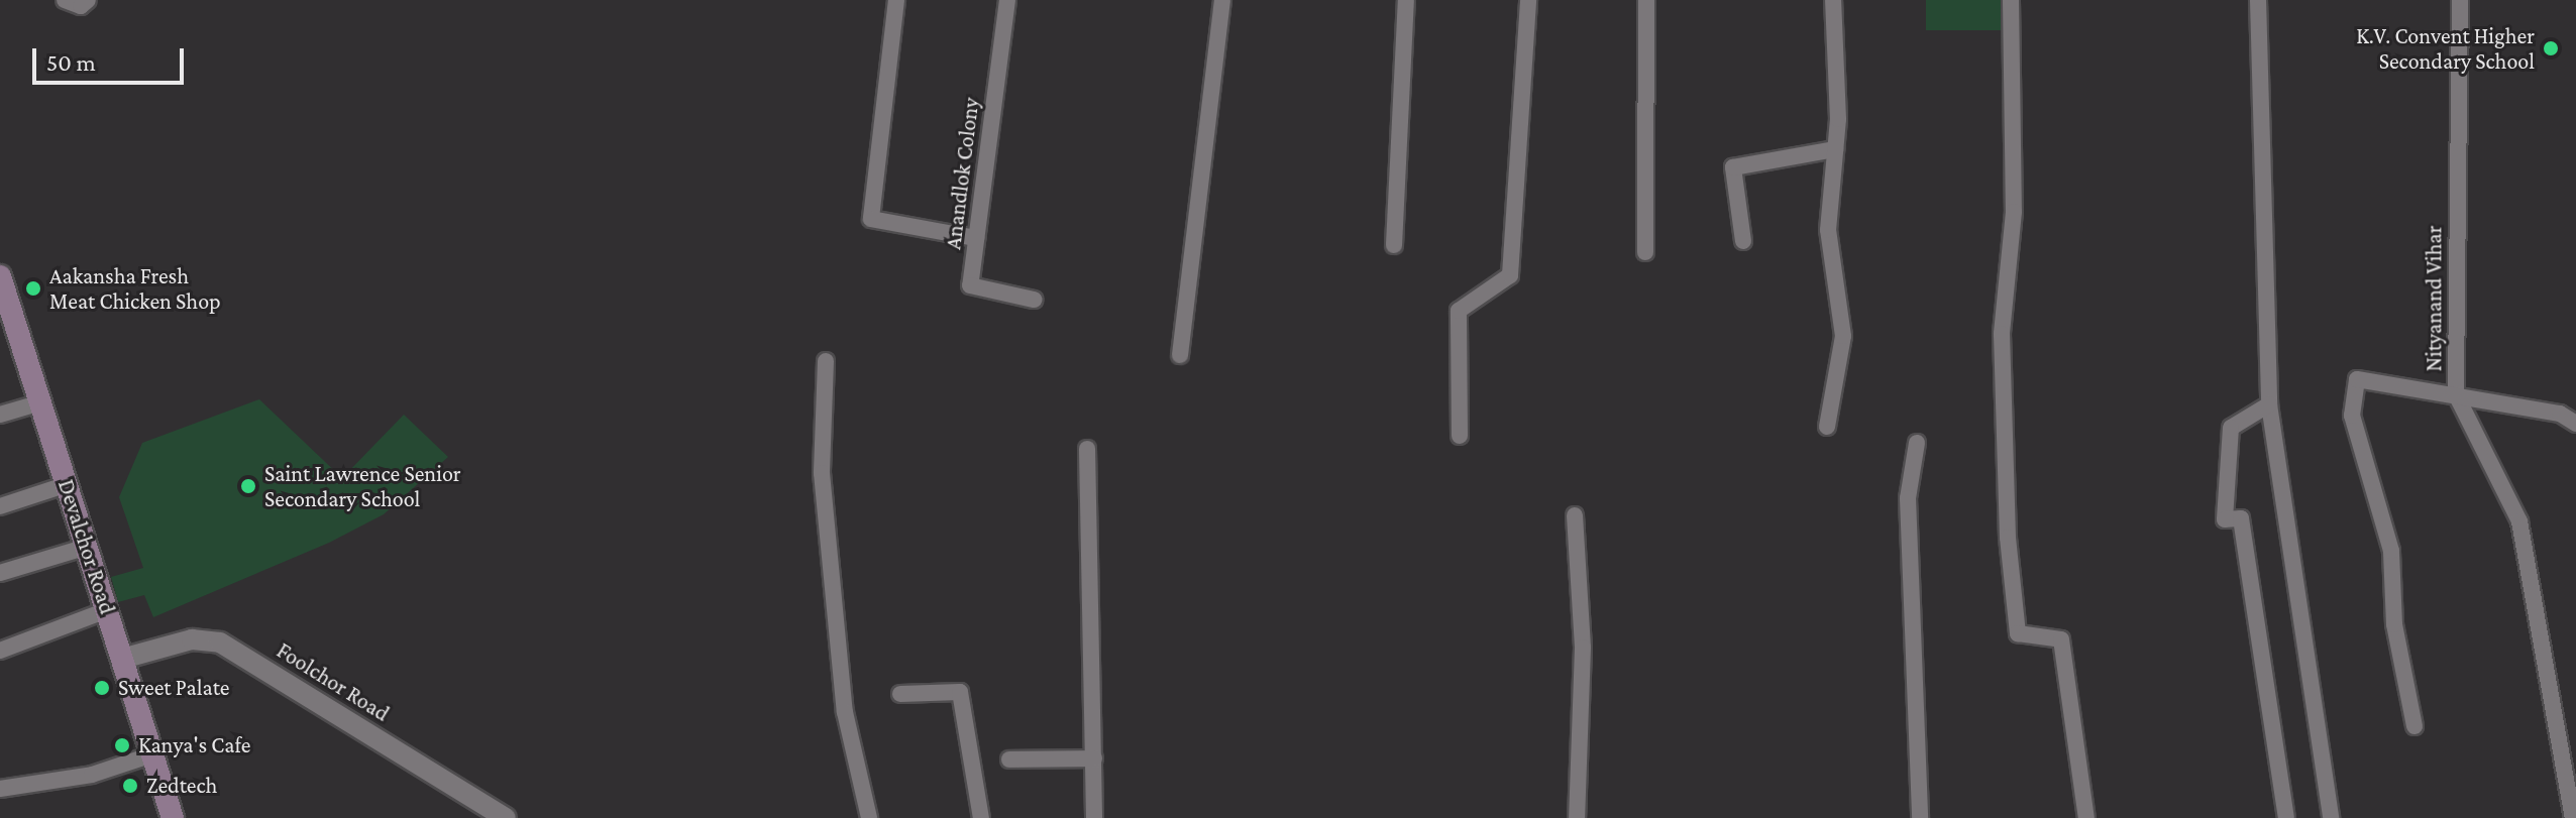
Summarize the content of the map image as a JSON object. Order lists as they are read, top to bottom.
{
  "streets": {
    "main road": ["Devalchor Road"],
    "street": ["Anandlok Colony", "Nityanand Vihar", "Foolchor Road"]
  },
  "crossings": [
    ["Devalchor Road", "Foolchor Road"]
  ],
  "places": [
    "K.V. Convent Higher Secondary School",
    "Aakansha Fresh Meat Chicken Shop",
    "Saint Lawrence Senior Secondary School",
    "Sweet Palate",
    "Kanya's Cafe",
    "Zedtech"
  ],
  "scale_bar": "50 m"
}
